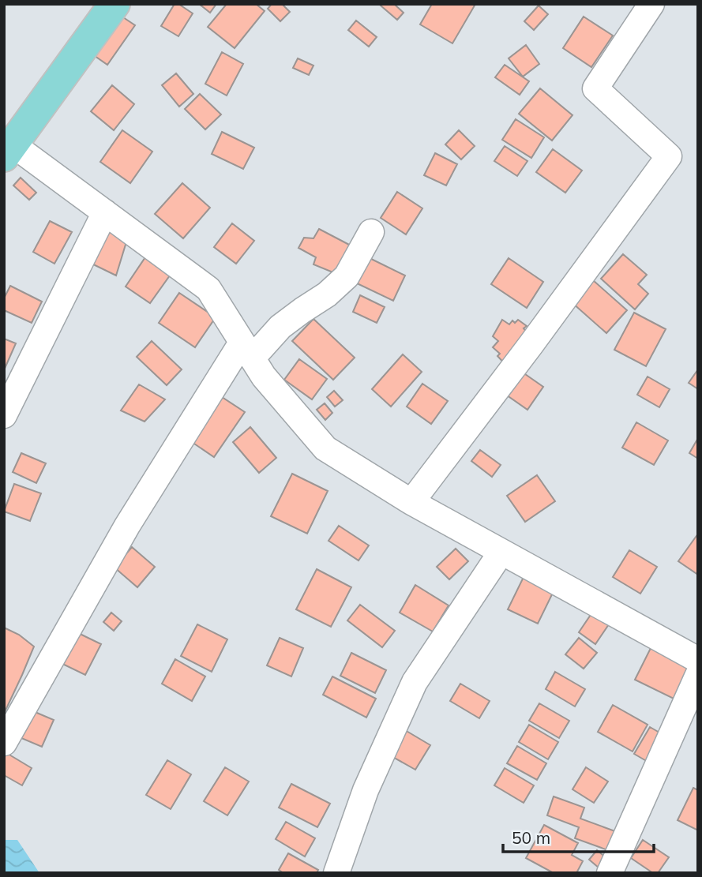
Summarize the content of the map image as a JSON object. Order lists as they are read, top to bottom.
{
  "scale_bar": "50 m"
}
